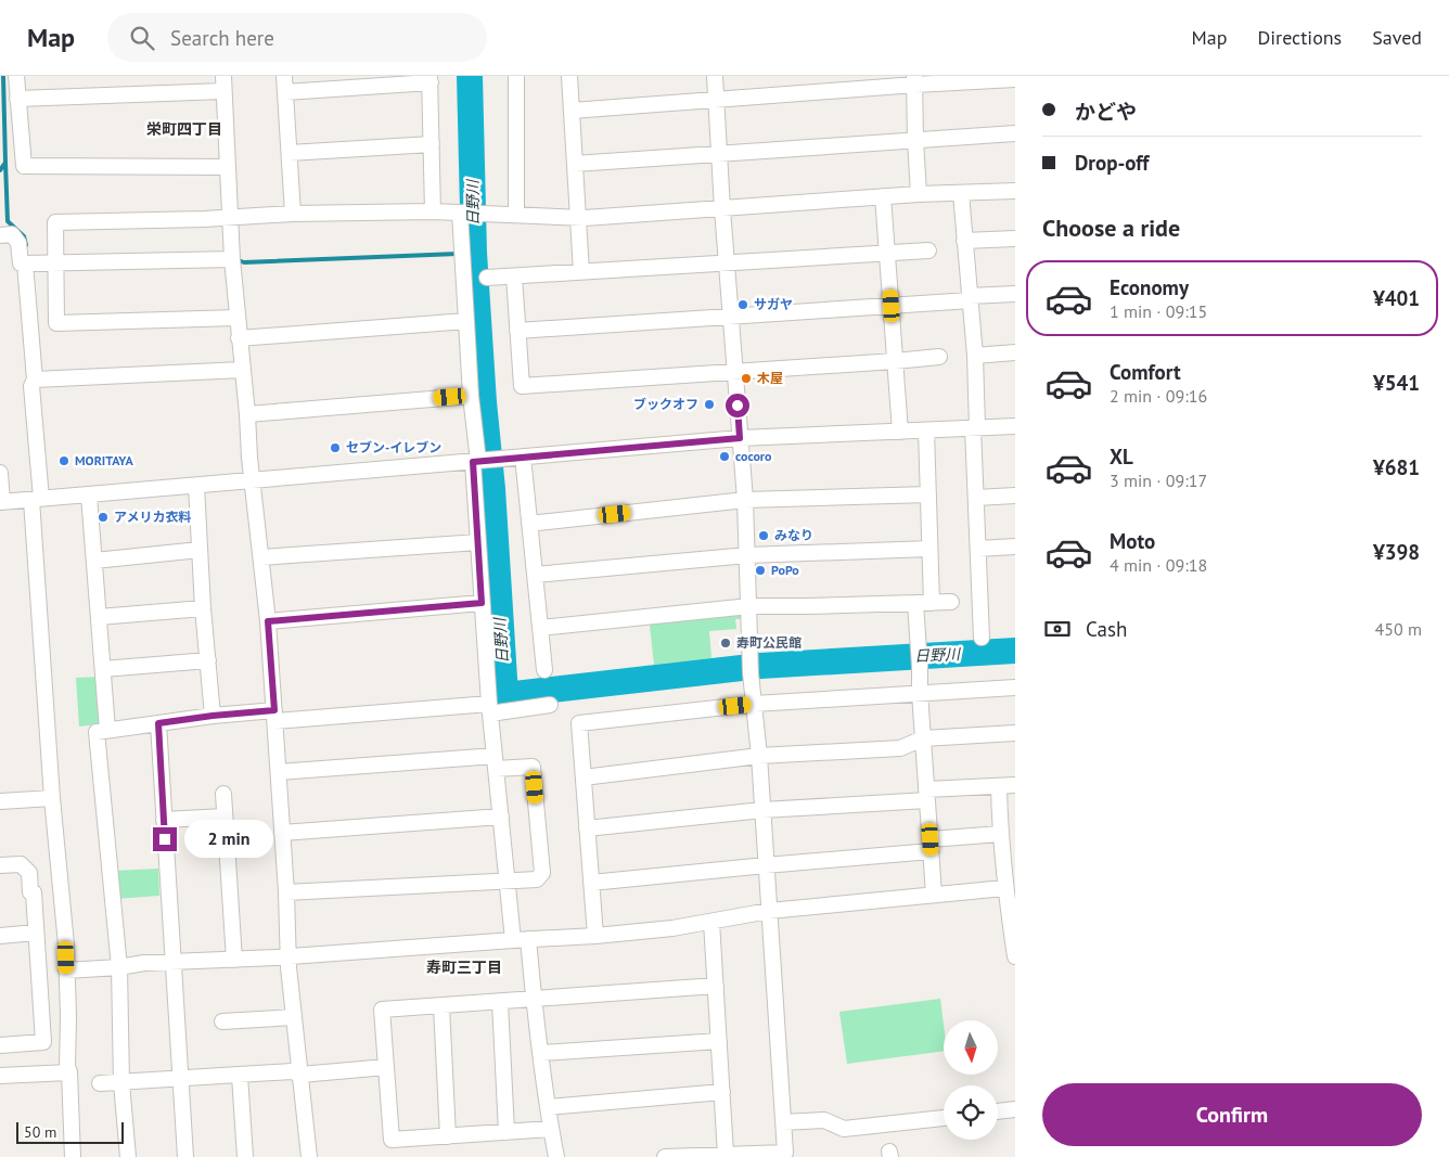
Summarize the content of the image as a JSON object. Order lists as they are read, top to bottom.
{
  "districts": ["栄町四丁目", "寿町三丁目"],
  "water": ["日野川"],
  "places": [
    "サガヤ",
    "木屋",
    "ブックオフ",
    "セブン-イレブン",
    "cocoro",
    "MORITAYA",
    "アメリカ衣料",
    "みなり",
    "PoPo",
    "寿町公民館"
  ],
  "scale_bar": "50 m",
  "north": "bottom",
  "page": {
    "header": "Map",
    "search": "Search here",
    "nav": ["Map", "Directions", "Saved"],
    "banner": ["かどや", "Drop-off"],
    "heading": "Choose a ride",
    "list": [
      {
        "name": "Economy",
        "note": "1 min · 09:15",
        "value": "¥401"
      },
      {
        "name": "Comfort",
        "note": "2 min · 09:16",
        "value": "¥541"
      },
      {
        "name": "XL",
        "note": "3 min · 09:17",
        "value": "¥681"
      },
      {
        "name": "Moto",
        "note": "4 min · 09:18",
        "value": "¥398"
      }
    ],
    "pay": ["Cash", "450 m"],
    "bubble": "2 min",
    "buttons": "Confirm",
    "scale": "50 m"
  }
}
